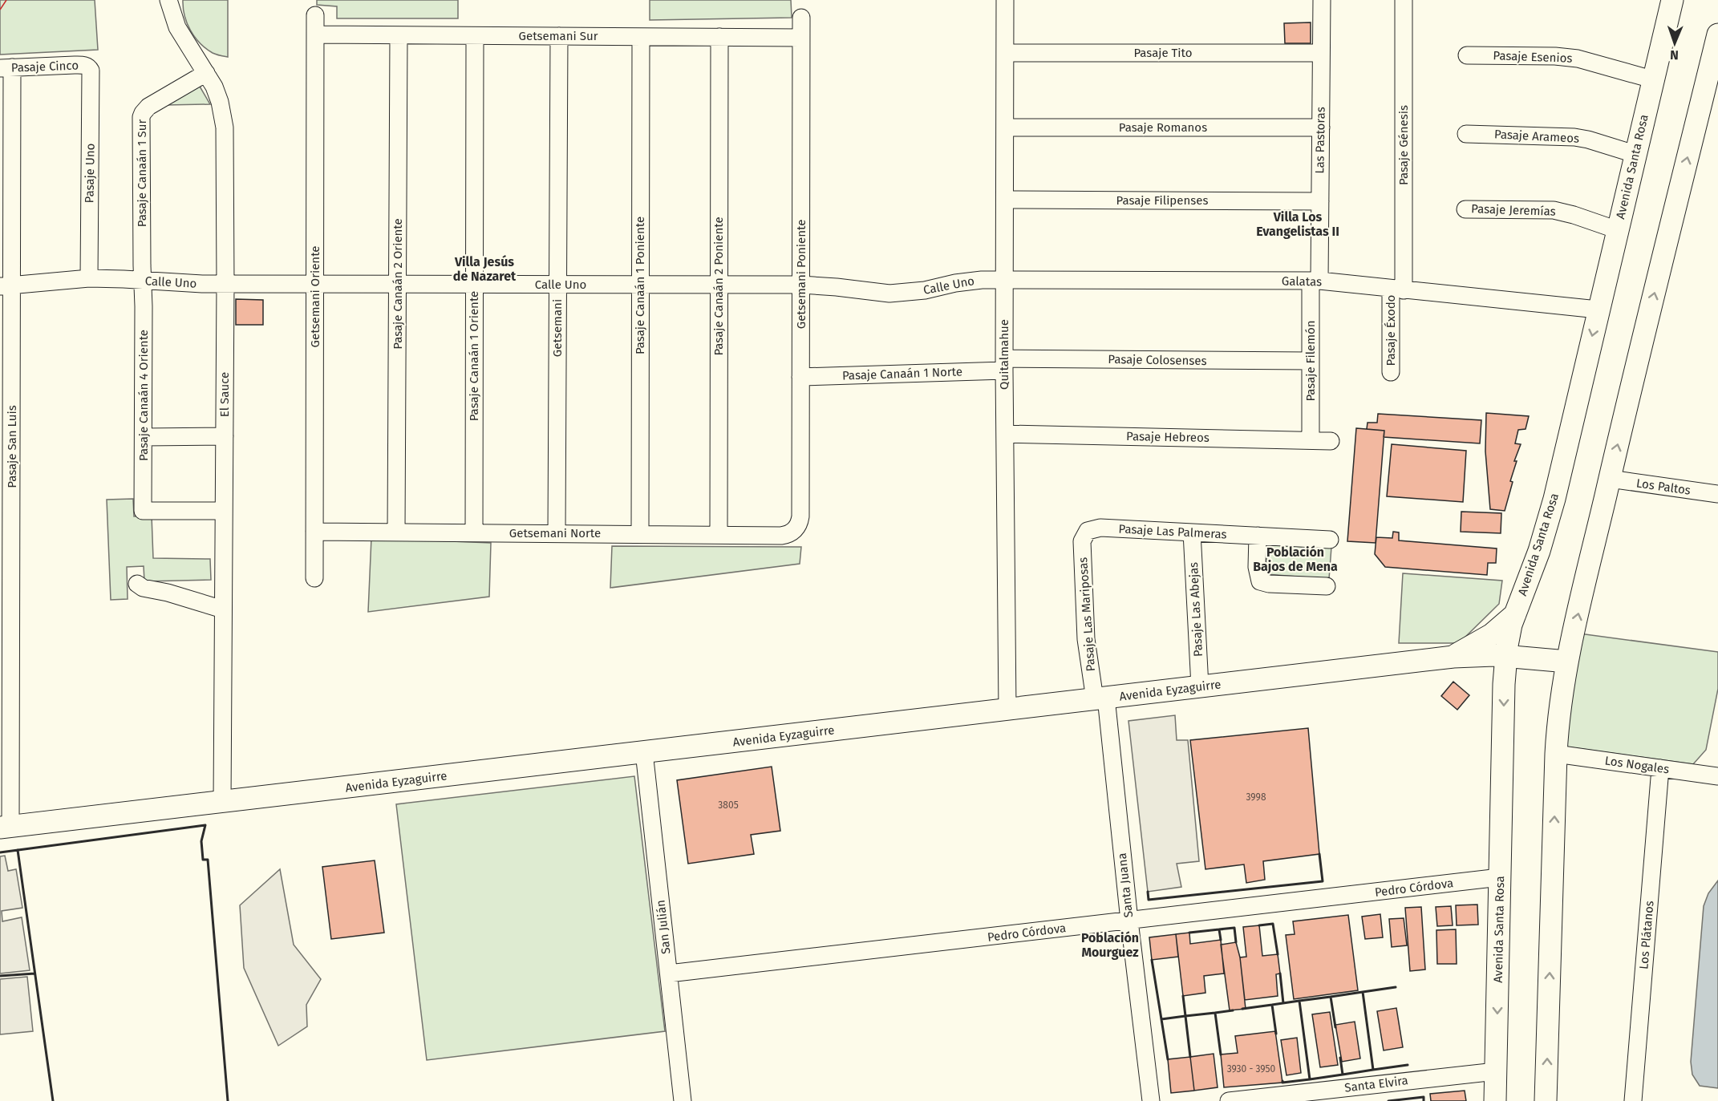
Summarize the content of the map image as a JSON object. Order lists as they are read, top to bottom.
{
  "streets": {
    "main road": ["Avenida Santa Rosa", "Avenida Eyzaguirre"],
    "street": [
      "Getsemani Sur",
      "Pasaje Tito",
      "Pasaje Esenios",
      "Pasaje Cinco",
      "Pasaje Romanos",
      "Pasaje Arameos",
      "Las Pastoras",
      "Pasaje Génesis",
      "Pasaje Uno",
      "Pasaje Canaán 1 Sur",
      "Pasaje Filipenses",
      "Pasaje Jeremías",
      "Getsemani Poniente",
      "Galatas",
      "Calle Uno",
      "Pasaje Canaán 2 Oriente",
      "Pasaje Canaán 1 Poniente",
      "Pasaje Canaán 2 Poniente",
      "Getsemani Oriente",
      "Getsemani",
      "Pasaje Éxodo",
      "Quitalmahue",
      "Pasaje Canaán 1 Oriente",
      "Pasaje Colosenses",
      "Pasaje Filemón",
      "Pasaje Canaán 1 Norte",
      "El Sauce",
      "Pasaje Canaán 4 Oriente",
      "Pasaje Hebreos",
      "Pasaje San Luis",
      "Los Paltos",
      "Pasaje Las Palmeras",
      "Getsemani Norte",
      "Pasaje Las Abejas",
      "Pasaje Las Mariposas",
      "Los Nogales",
      "Santa Juana",
      "Pedro Córdova",
      "San Julián",
      "Los Plátanos",
      "Santa Elvira"
    ]
  },
  "crossings": [
    ["Getsemani Sur", "Getsemani Poniente"],
    ["Getsemani Sur", "Pasaje Canaán 2 Oriente"],
    ["Getsemani Sur", "Pasaje Canaán 1 Poniente"],
    ["Getsemani Sur", "Pasaje Canaán 2 Poniente"],
    ["Getsemani Sur", "Getsemani Oriente"],
    ["Getsemani Sur", "Getsemani"],
    ["Getsemani Sur", "Pasaje Canaán 1 Oriente"],
    ["Pasaje Tito", "Las Pastoras"],
    ["Pasaje Tito", "Quitalmahue"],
    ["Pasaje Esenios", "Avenida Santa Rosa"],
    ["Pasaje Cinco", "Pasaje Uno"],
    ["Pasaje Cinco", "Pasaje San Luis"],
    ["Pasaje Romanos", "Las Pastoras"],
    ["Pasaje Romanos", "Quitalmahue"],
    ["Pasaje Arameos", "Avenida Santa Rosa"],
    ["Las Pastoras", "Pasaje Filipenses"],
    ["Las Pastoras", "Galatas"],
    ["Las Pastoras", "Pasaje Filemón"],
    ["Pasaje Génesis", "Galatas"],
    ["Pasaje Génesis", "Pasaje Éxodo"],
    ["Avenida Santa Rosa", "Pasaje Jeremías"],
    ["Avenida Santa Rosa", "Galatas"],
    ["Avenida Santa Rosa", "Avenida Eyzaguirre"],
    ["Avenida Santa Rosa", "Pedro Córdova"],
    ["Avenida Santa Rosa", "Santa Elvira"],
    ["Pasaje Uno", "Calle Uno"],
    ["Pasaje Canaán 1 Sur", "Calle Uno"],
    ["Pasaje Canaán 1 Sur", "El Sauce"],
    ["Pasaje Canaán 1 Sur", "Pasaje Canaán 4 Oriente"],
    ["Pasaje Filipenses", "Quitalmahue"],
    ["Getsemani Poniente", "Calle Uno"],
    ["Getsemani Poniente", "Pasaje Canaán 1 Norte"],
    ["Getsemani Poniente", "Getsemani Norte"],
    ["Galatas", "Calle Uno"],
    ["Galatas", "Pasaje Éxodo"],
    ["Galatas", "Quitalmahue"],
    ["Galatas", "Pasaje Filemón"],
    ["Calle Uno", "Pasaje Canaán 2 Oriente"],
    ["Calle Uno", "Pasaje Canaán 1 Poniente"],
    ["Calle Uno", "Pasaje Canaán 2 Poniente"],
    ["Calle Uno", "Getsemani Oriente"],
    ["Calle Uno", "Getsemani"],
    ["Calle Uno", "Quitalmahue"],
    ["Calle Uno", "Pasaje Canaán 1 Oriente"],
    ["Calle Uno", "El Sauce"],
    ["Calle Uno", "Pasaje Canaán 4 Oriente"],
    ["Calle Uno", "Pasaje San Luis"],
    ["Pasaje Canaán 2 Oriente", "Getsemani Norte"],
    ["Pasaje Canaán 1 Poniente", "Getsemani Norte"],
    ["Pasaje Canaán 2 Poniente", "Getsemani Norte"],
    ["Getsemani Oriente", "Getsemani Norte"],
    ["Getsemani", "Getsemani Norte"],
    ["Quitalmahue", "Pasaje Colosenses"],
    ["Quitalmahue", "Pasaje Canaán 1 Norte"],
    ["Quitalmahue", "Pasaje Hebreos"],
    ["Quitalmahue", "Avenida Eyzaguirre"],
    ["Pasaje Canaán 1 Oriente", "Getsemani Norte"],
    ["Pasaje Colosenses", "Pasaje Filemón"],
    ["Pasaje Colosenses", "Pasaje Canaán 1 Norte"],
    ["Pasaje Filemón", "Pasaje Hebreos"],
    ["El Sauce", "Pasaje Canaán 4 Oriente"],
    ["El Sauce", "Avenida Eyzaguirre"],
    ["Pasaje San Luis", "Avenida Eyzaguirre"],
    ["Pasaje Las Palmeras", "Pasaje Las Abejas"],
    ["Pasaje Las Palmeras", "Pasaje Las Mariposas"],
    ["Pasaje Las Abejas", "Avenida Eyzaguirre"],
    ["Pasaje Las Mariposas", "Avenida Eyzaguirre"],
    ["Pasaje Las Mariposas", "Santa Juana"],
    ["Avenida Eyzaguirre", "Santa Juana"],
    ["Avenida Eyzaguirre", "San Julián"],
    ["Los Nogales", "Los Plátanos"],
    ["Santa Juana", "Pedro Córdova"],
    ["Pedro Córdova", "San Julián"]
  ],
  "districts": [
    "Villa Los Evangelistas II",
    "Villa Jesús de Nazaret",
    "Población Bajos de Mena",
    "Población Mourguez"
  ],
  "house_numbers": ["3998", "3805", "3930 - 3950"],
  "north": "bottom"
}
